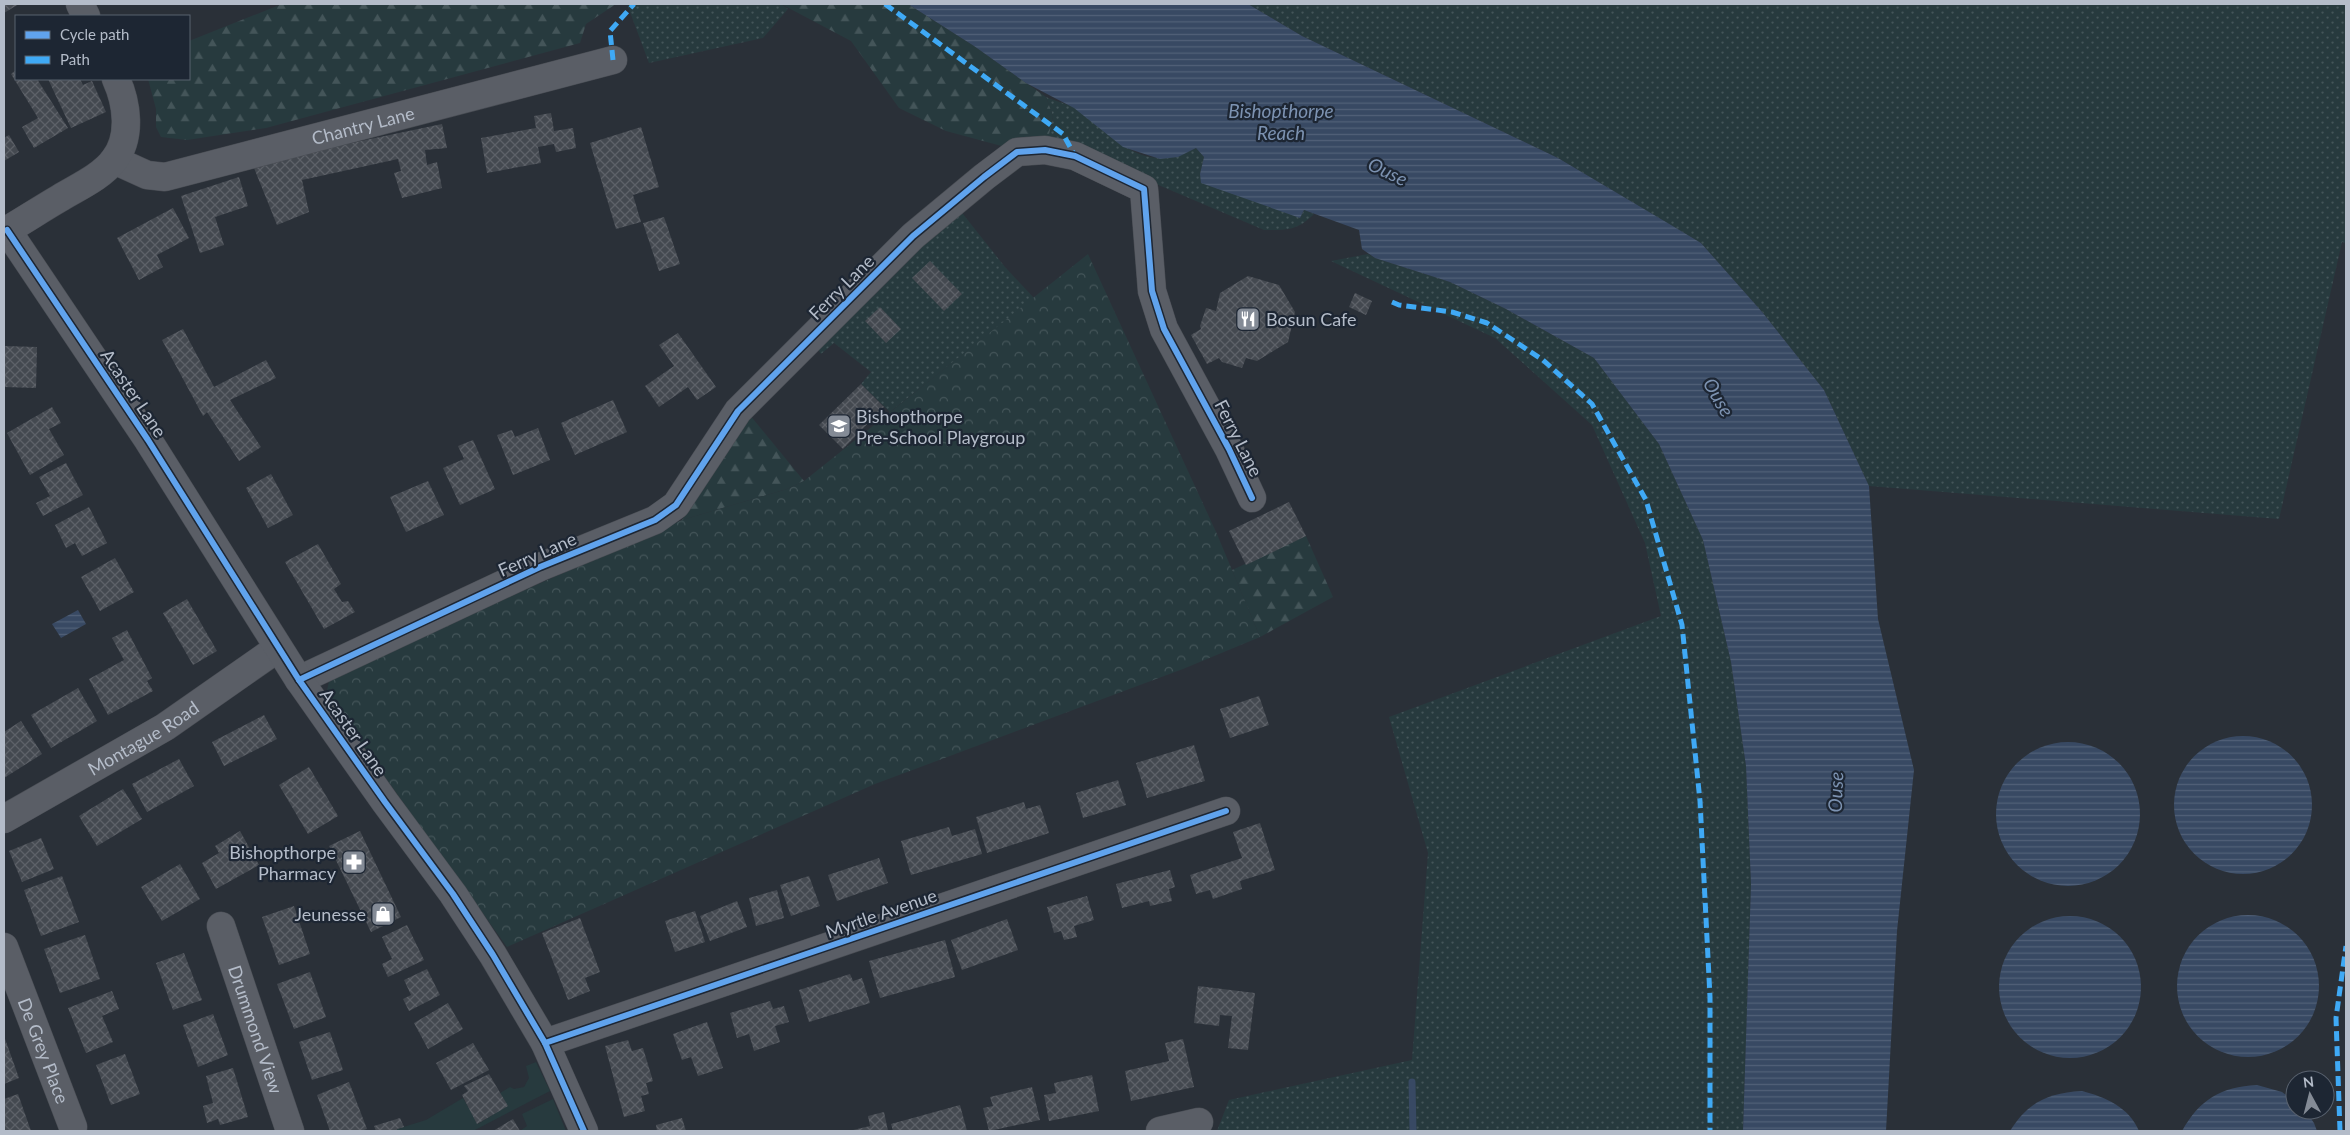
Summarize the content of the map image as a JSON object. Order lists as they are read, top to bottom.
{
  "streets": {
    "street": [
      "Chantry Lane",
      "Ferry Lane",
      "Acaster Lane",
      "Montague Road",
      "Myrtle Avenue",
      "Drummond View",
      "De Grey Place"
    ]
  },
  "crossings": [
    ["Ferry Lane", "Acaster Lane"],
    ["Acaster Lane", "Montague Road"],
    ["Acaster Lane", "Myrtle Avenue"]
  ],
  "water": ["Bishopthorpe Reach", "Ouse"],
  "places": {
    "restaurant": ["Bosun Cafe"],
    "school or university": ["Bishopthorpe Pre-School Playgroup"],
    "pharmacy": ["Bishopthorpe Pharmacy"],
    "shop": ["Jeunesse"]
  },
  "legend": ["Cycle path", "Path"],
  "north": "top"
}
